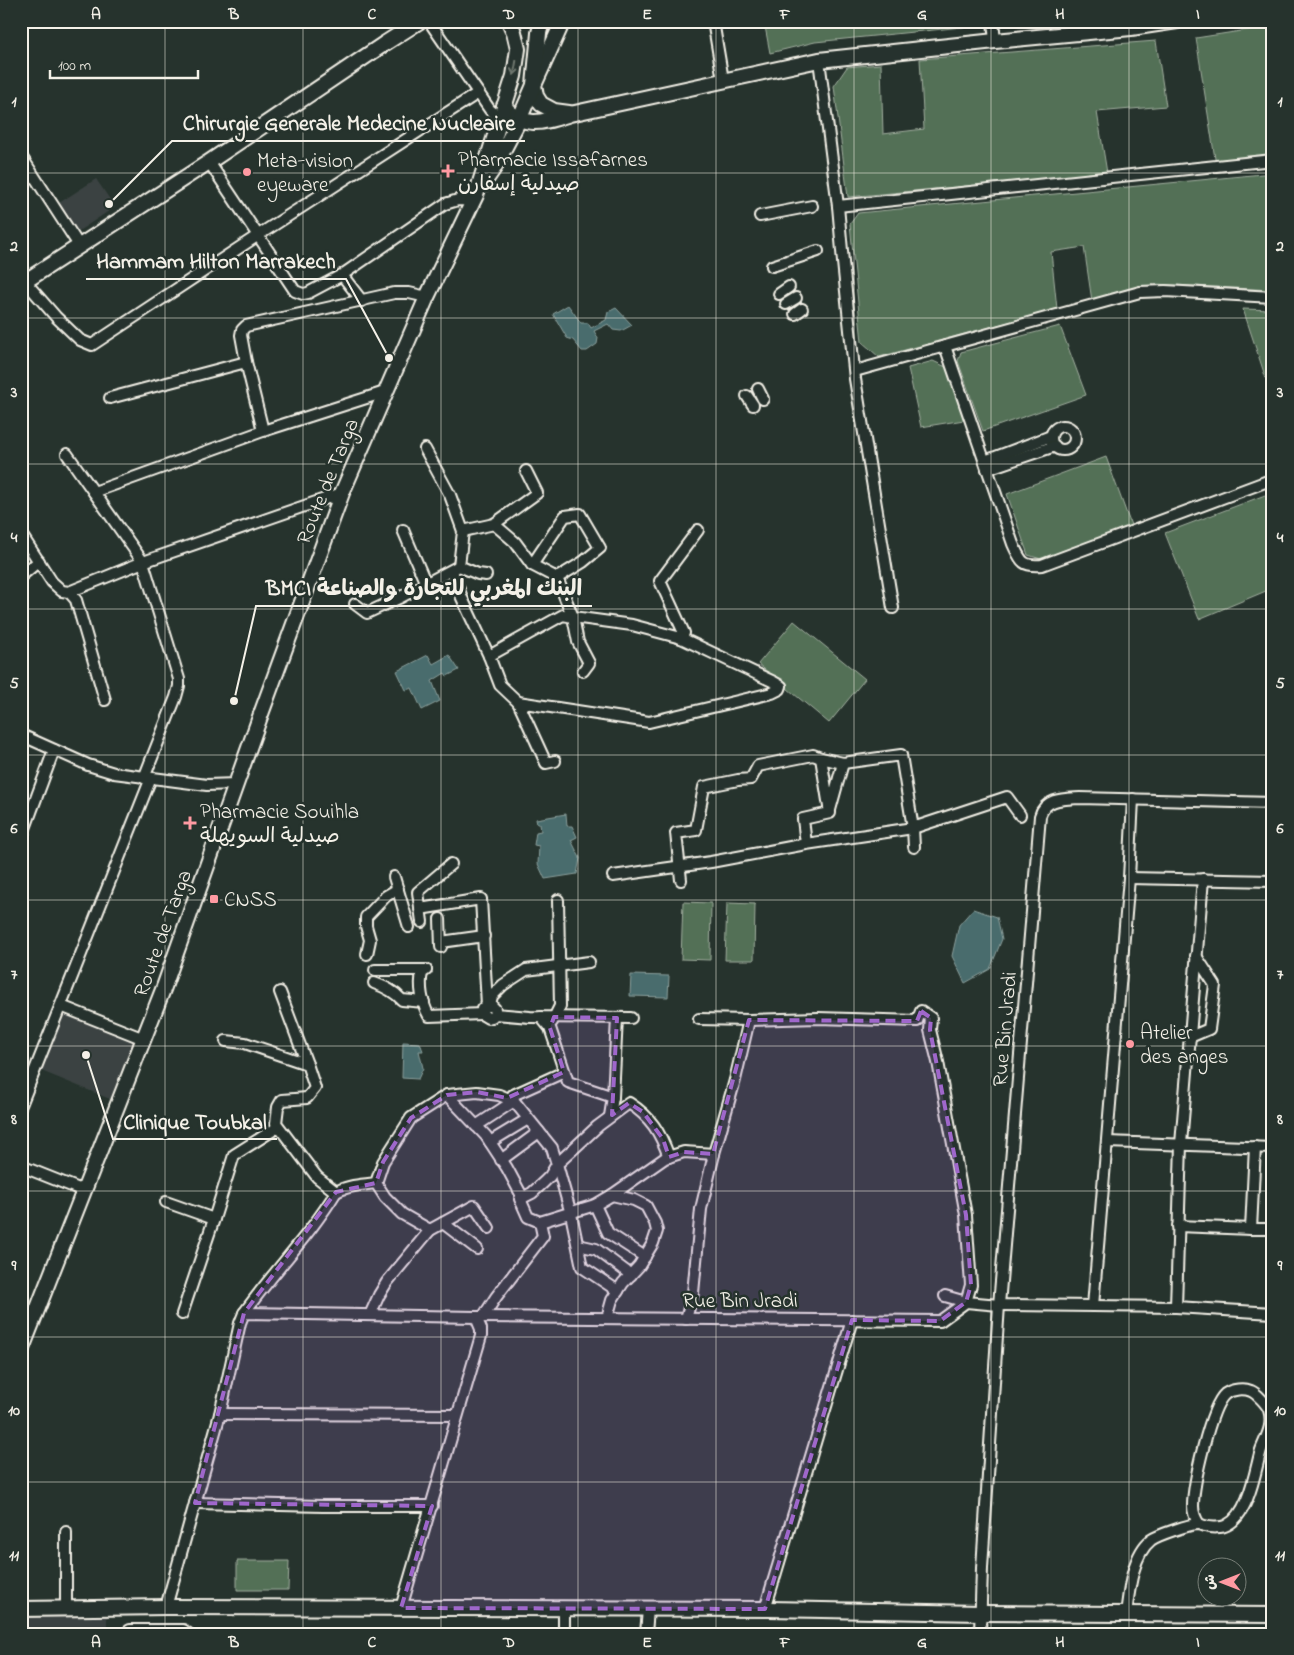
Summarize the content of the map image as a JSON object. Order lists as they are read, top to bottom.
{
  "streets": {
    "street": ["Route de Targa", "Rue Bin Jradi"]
  },
  "places": {
    "health": ["Pharmacie Issafarnes صيدلية إسفارن", "Pharmacie Souihla صيدلية السويهلة"],
    "other": [
      "Meta-vision eyeware",
      "Chirurgie Generale Medecine Nucleaire",
      "Hammam Hilton Marrakech",
      "BMCI البنك المغربي للتجارة والصناعة",
      "Atelier des anges",
      "Clinique Toubkal"
    ],
    "transit": ["CNSS"]
  },
  "scale_bar": "100 m",
  "north": "left",
  "grid": {
    "columns": [
      "A",
      "B",
      "C",
      "D",
      "E",
      "F",
      "G",
      "H",
      "I"
    ],
    "rows": [
      "1",
      "2",
      "3",
      "4",
      "5",
      "6",
      "7",
      "8",
      "9",
      "10",
      "11"
    ]
  }
}
